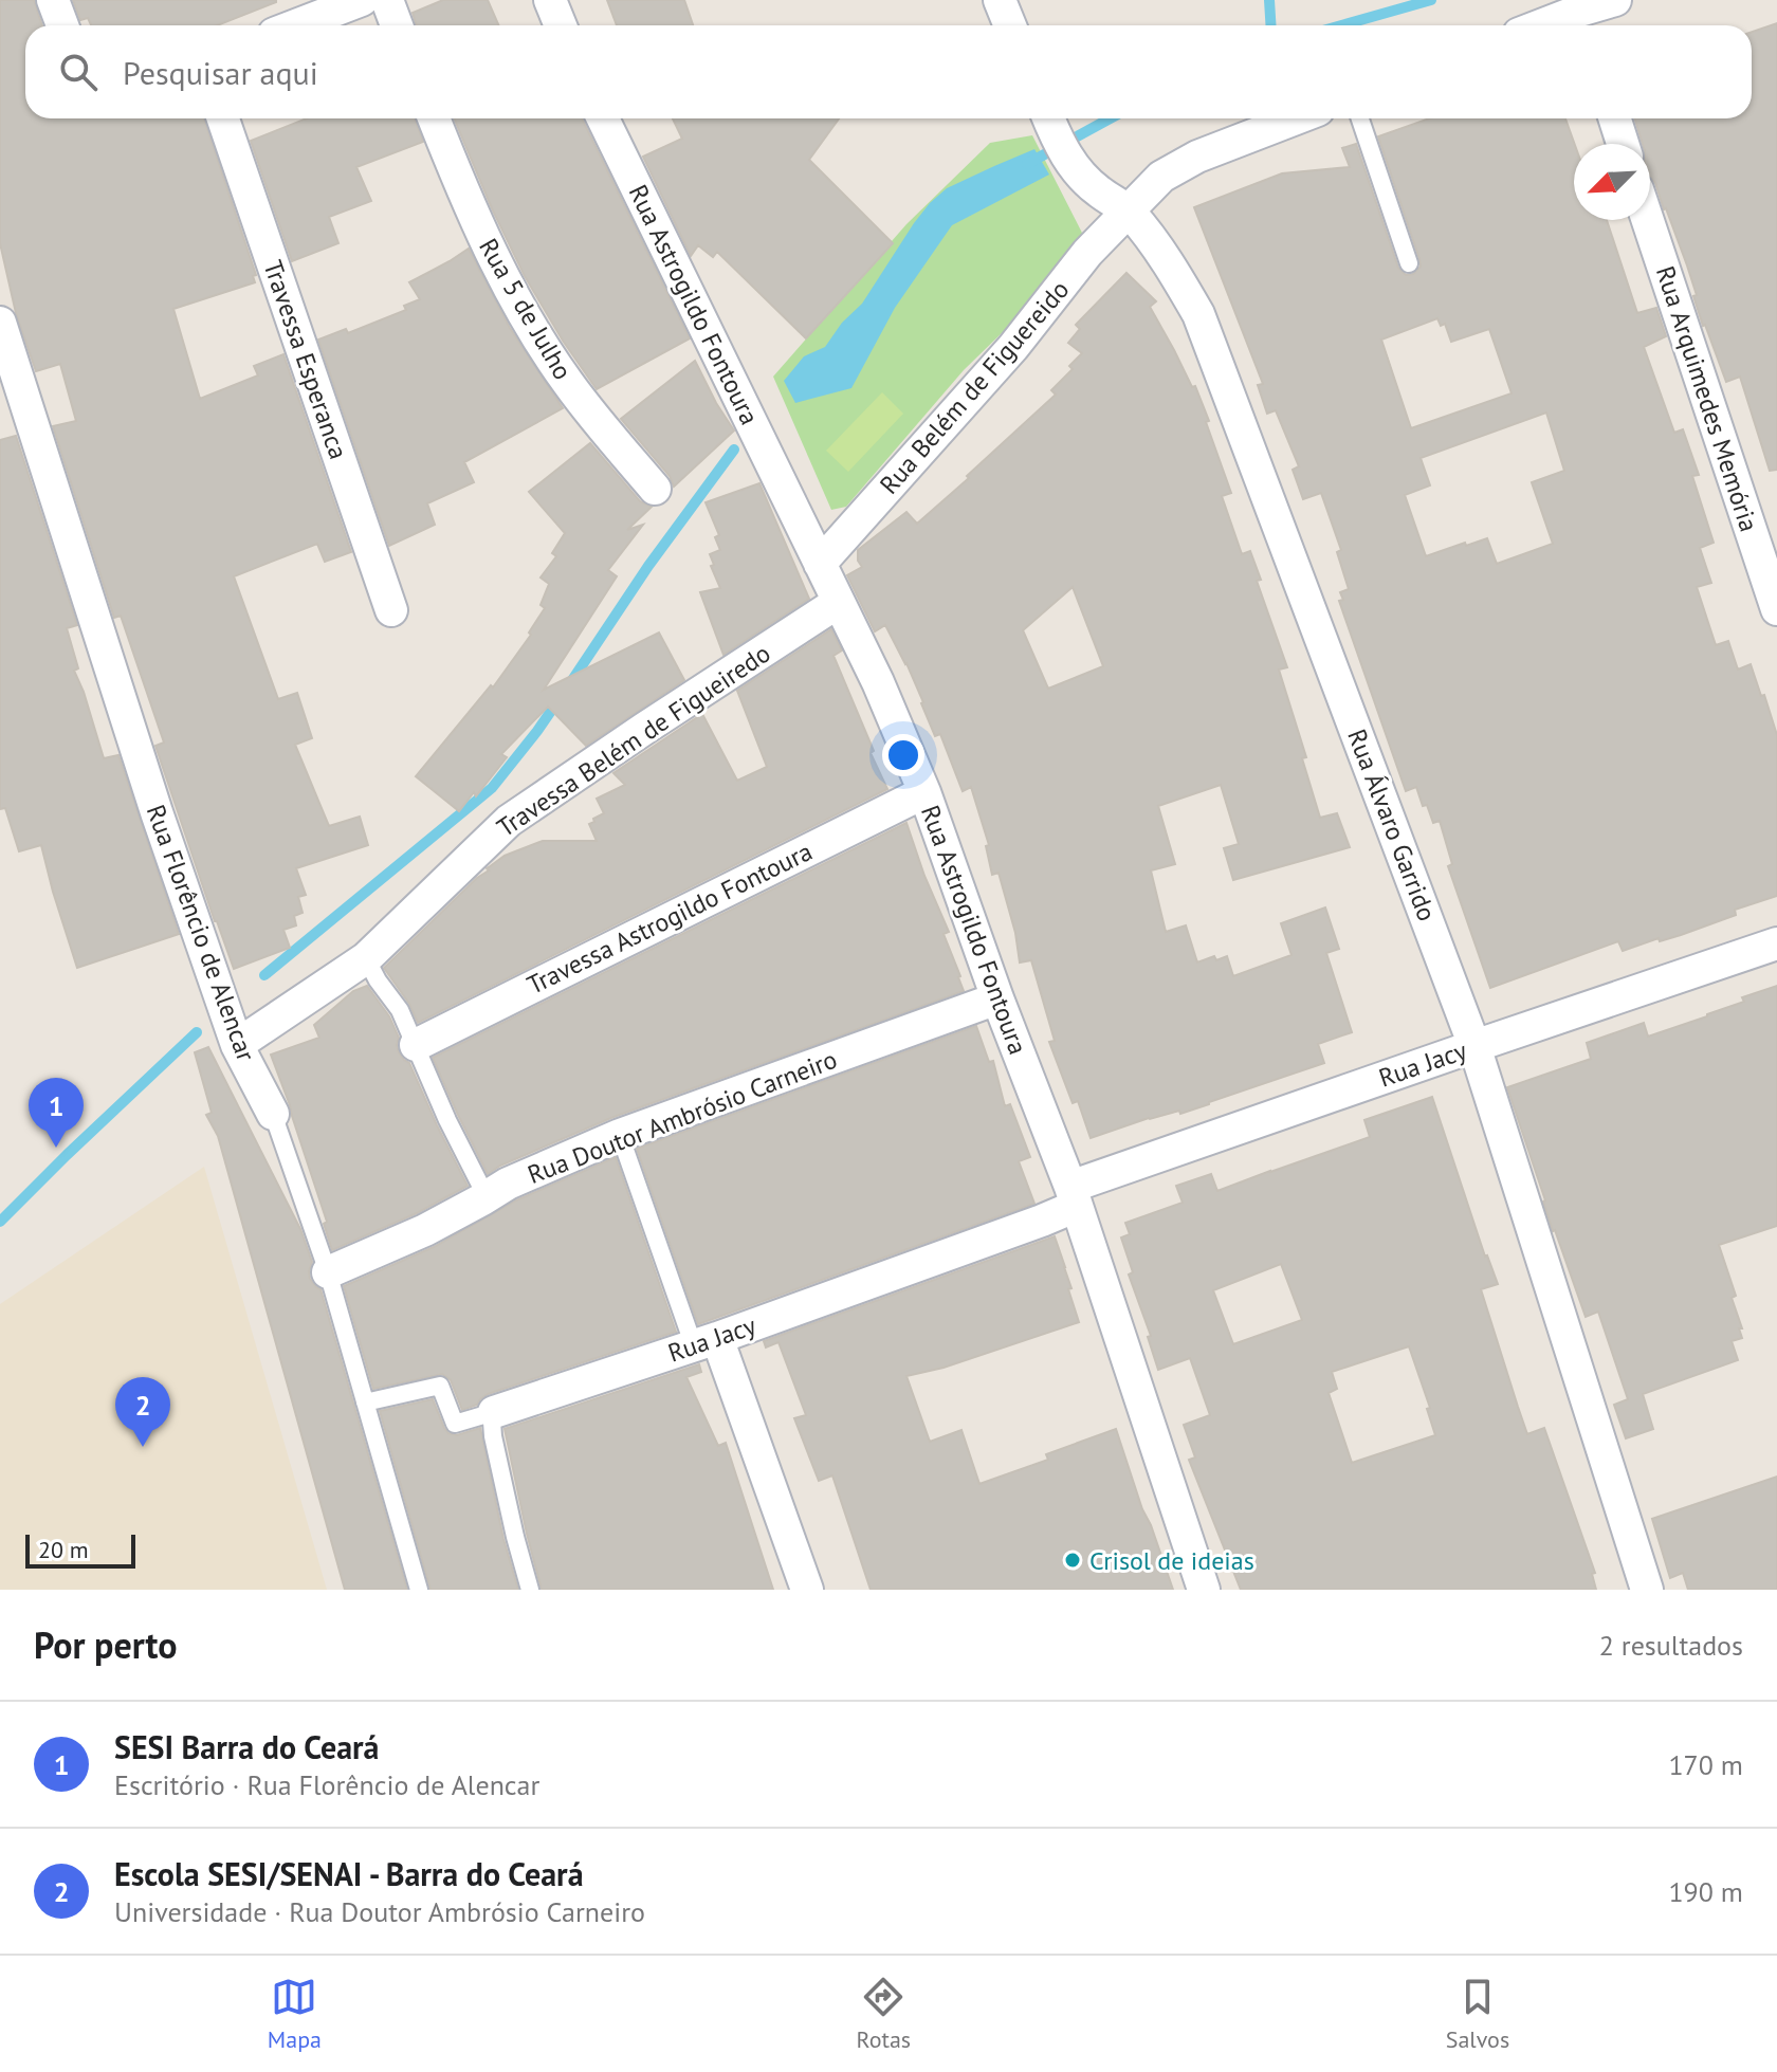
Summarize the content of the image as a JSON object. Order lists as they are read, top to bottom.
{
  "streets": {
    "street": [
      "Rua Astrogildo Fontoura",
      "Rua 5 de Julho",
      "Travessa Esperanca",
      "Rua Belém de Figuereido",
      "Rua Arquimedes Memória",
      "Travessa Belém de Figueiredo",
      "Rua Álvaro Garrido",
      "Travessa Astrogildo Fontoura",
      "Rua Florêncio de Alencar",
      "Rua Jacy",
      "Rua Doutor Ambrósio Carneiro"
    ]
  },
  "crossings": [
    ["Rua Astrogildo Fontoura", "Rua Belém de Figuereido"],
    ["Rua Astrogildo Fontoura", "Travessa Belém de Figueiredo"],
    ["Rua Astrogildo Fontoura", "Travessa Astrogildo Fontoura"],
    ["Rua Astrogildo Fontoura", "Rua Jacy"],
    ["Rua Astrogildo Fontoura", "Rua Doutor Ambrósio Carneiro"],
    ["Rua Belém de Figuereido", "Rua Álvaro Garrido"],
    ["Travessa Belém de Figueiredo", "Rua Florêncio de Alencar"],
    ["Rua Álvaro Garrido", "Rua Jacy"],
    ["Rua Florêncio de Alencar", "Rua Jacy"],
    ["Rua Florêncio de Alencar", "Rua Doutor Ambrósio Carneiro"]
  ],
  "places": ["Crisol de ideias"],
  "scale_bar": "20 m",
  "north": "bottom left",
  "page": {
    "search": "Pesquisar aqui",
    "pins": ["1", "2"],
    "scale": "20 m",
    "heading": ["Por perto", "2 resultados"],
    "list": [
      {
        "mark": "1",
        "name": "SESI Barra do Ceará",
        "note": "Escritório · Rua Florêncio de Alencar",
        "value": "170 m"
      },
      {
        "mark": "2",
        "name": "Escola SESI/SENAI - Barra do Ceará",
        "note": "Universidade · Rua Doutor Ambrósio Carneiro",
        "value": "190 m"
      }
    ],
    "nav": ["Mapa", "Rotas", "Salvos"]
  }
}
